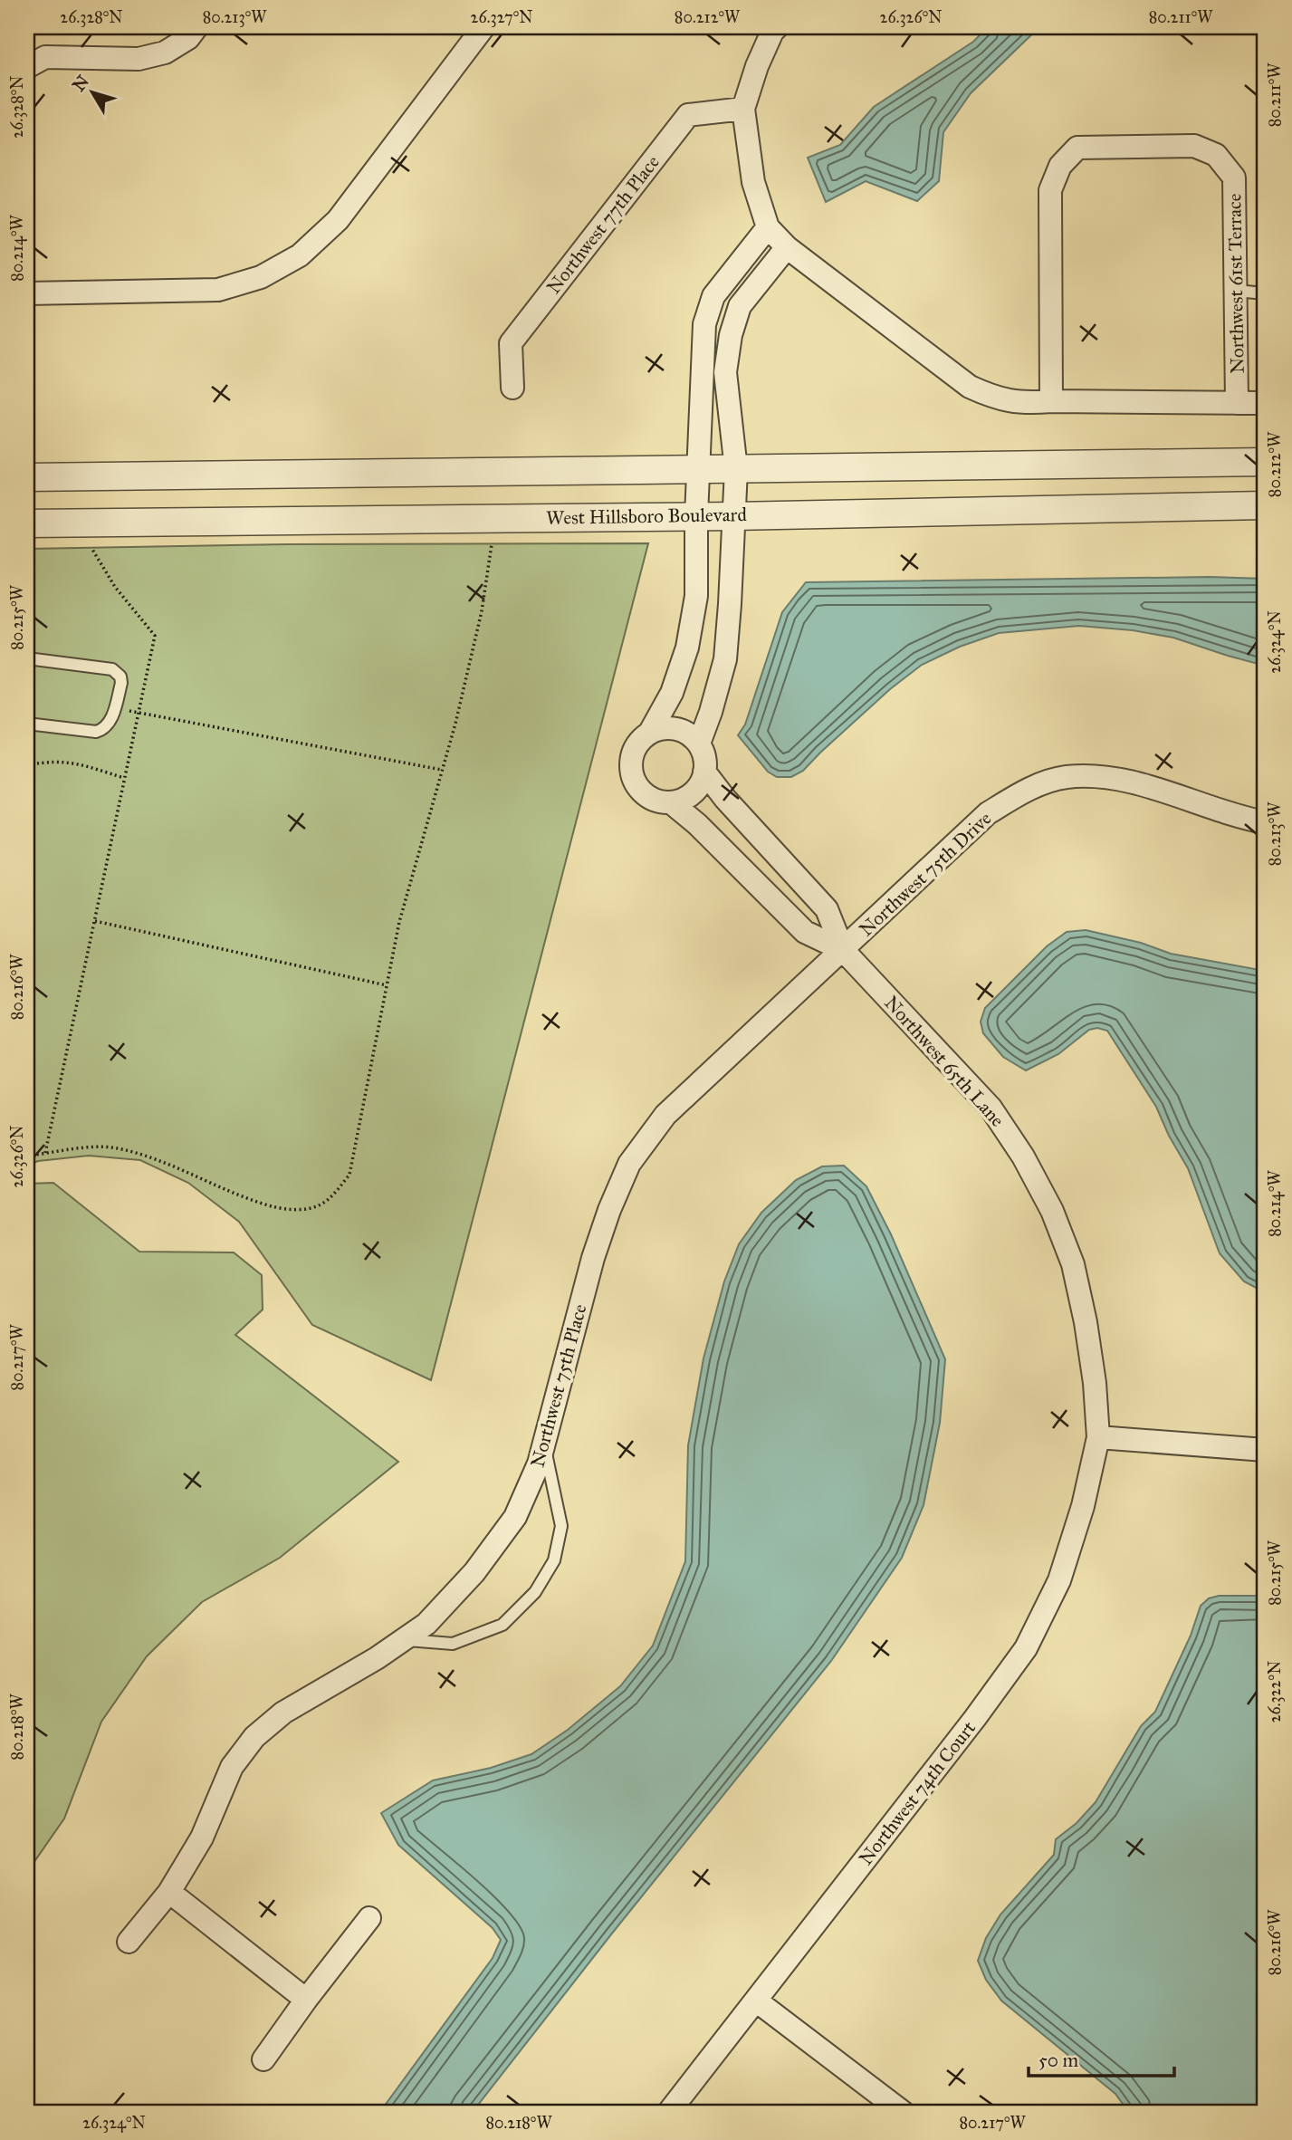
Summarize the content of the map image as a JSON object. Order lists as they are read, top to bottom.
{
  "streets": {
    "street": [
      "Northwest 77th Place",
      "Northwest 61st Terrace",
      "West Hillsboro Boulevard",
      "Northwest 75th Drive",
      "Northwest 65th Lane",
      "Northwest 75th Place",
      "Northwest 74th Court"
    ]
  },
  "crossings": [
    ["Northwest 75th Drive", "Northwest 65th Lane"],
    ["Northwest 75th Drive", "Northwest 75th Place"],
    ["Northwest 65th Lane", "Northwest 75th Place"],
    ["Northwest 65th Lane", "Northwest 74th Court"]
  ],
  "scale_bar": "50 m",
  "north": "top left",
  "coordinates": [
    "26.328°N",
    "80.213°W",
    "26.327°N",
    "80.212°W",
    "26.326°N",
    "80.211°W",
    "80.214°W",
    "80.215°W",
    "26.324°N",
    "80.216°W",
    "80.217°W",
    "26.322°N",
    "80.218°W"
  ]
}
